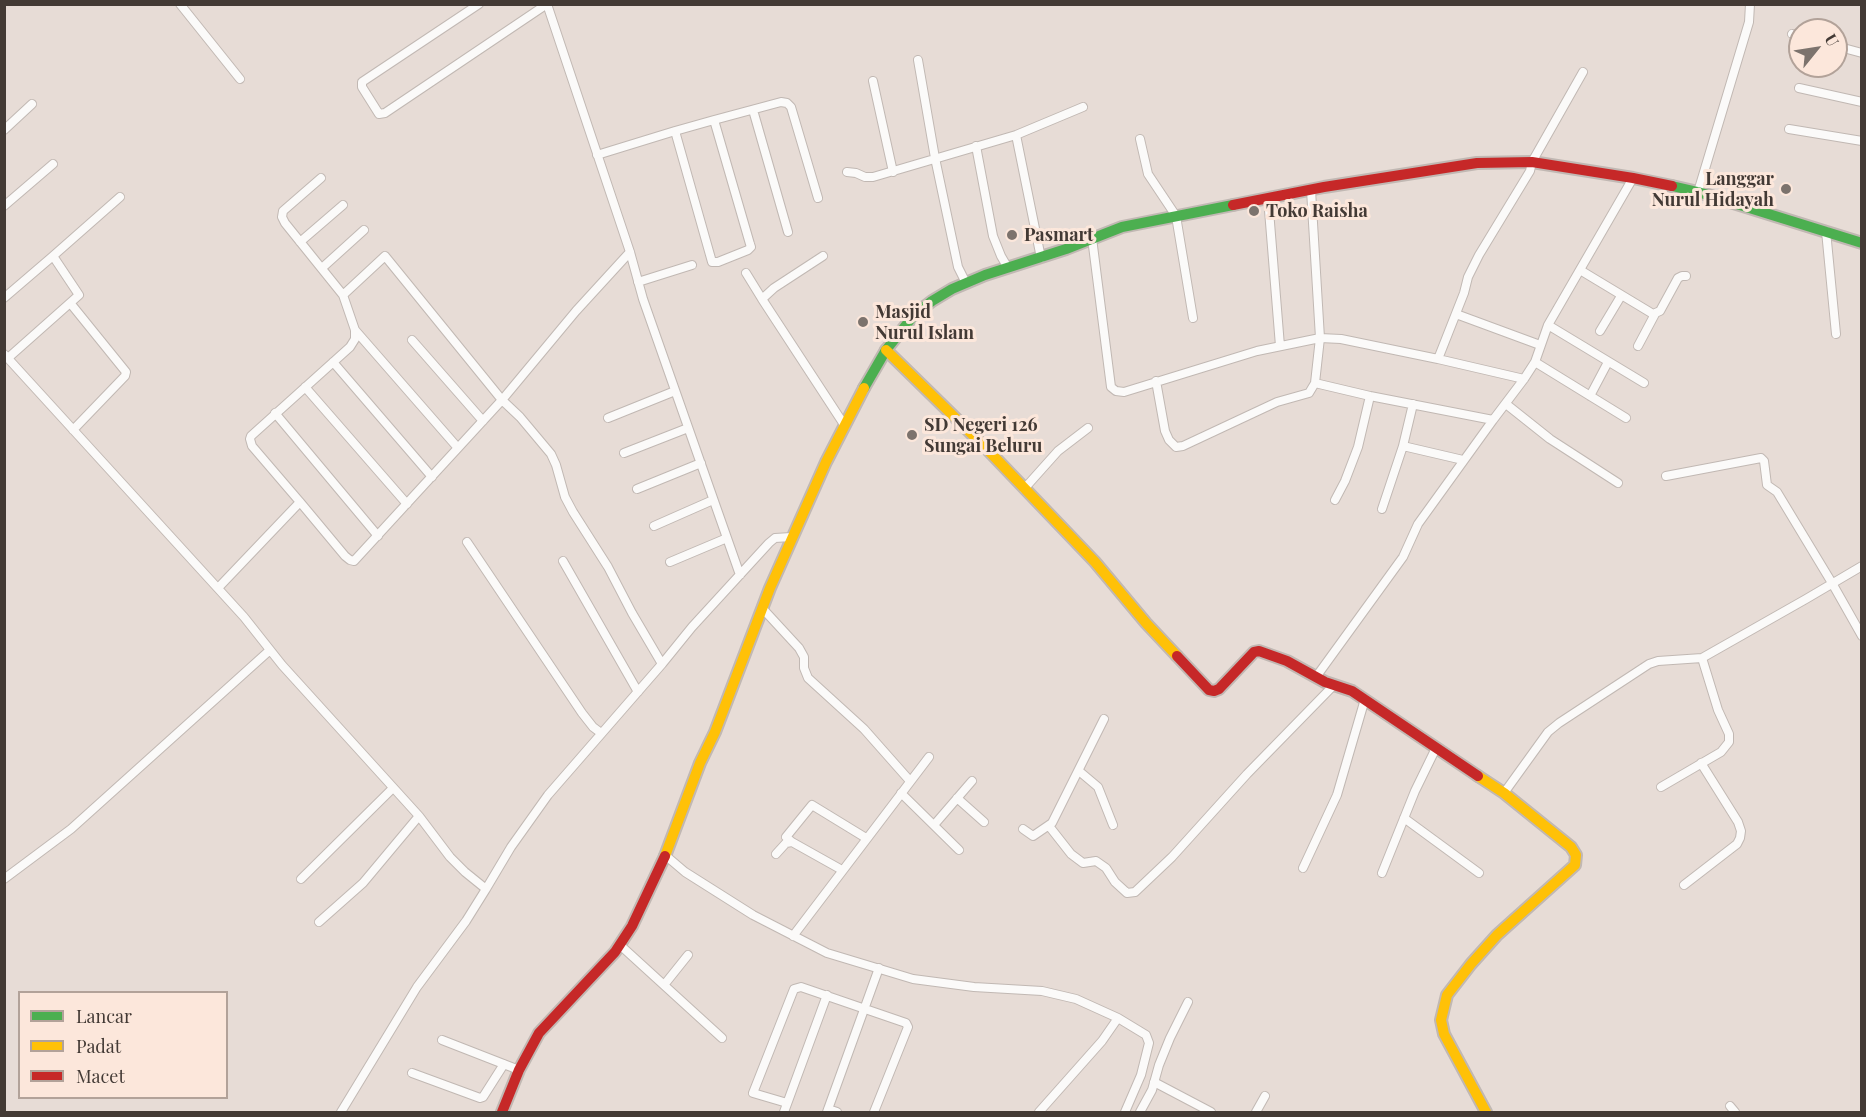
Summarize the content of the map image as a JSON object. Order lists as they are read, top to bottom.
{
  "places": [
    "Langgar Nurul Hidayah",
    "Toko Raisha",
    "Pasmart",
    "Masjid Nurul Islam",
    "SD Negeri 126 Sungai Beluru"
  ],
  "legend": ["Lancar", "Padat", "Macet"],
  "north": "top right"
}
